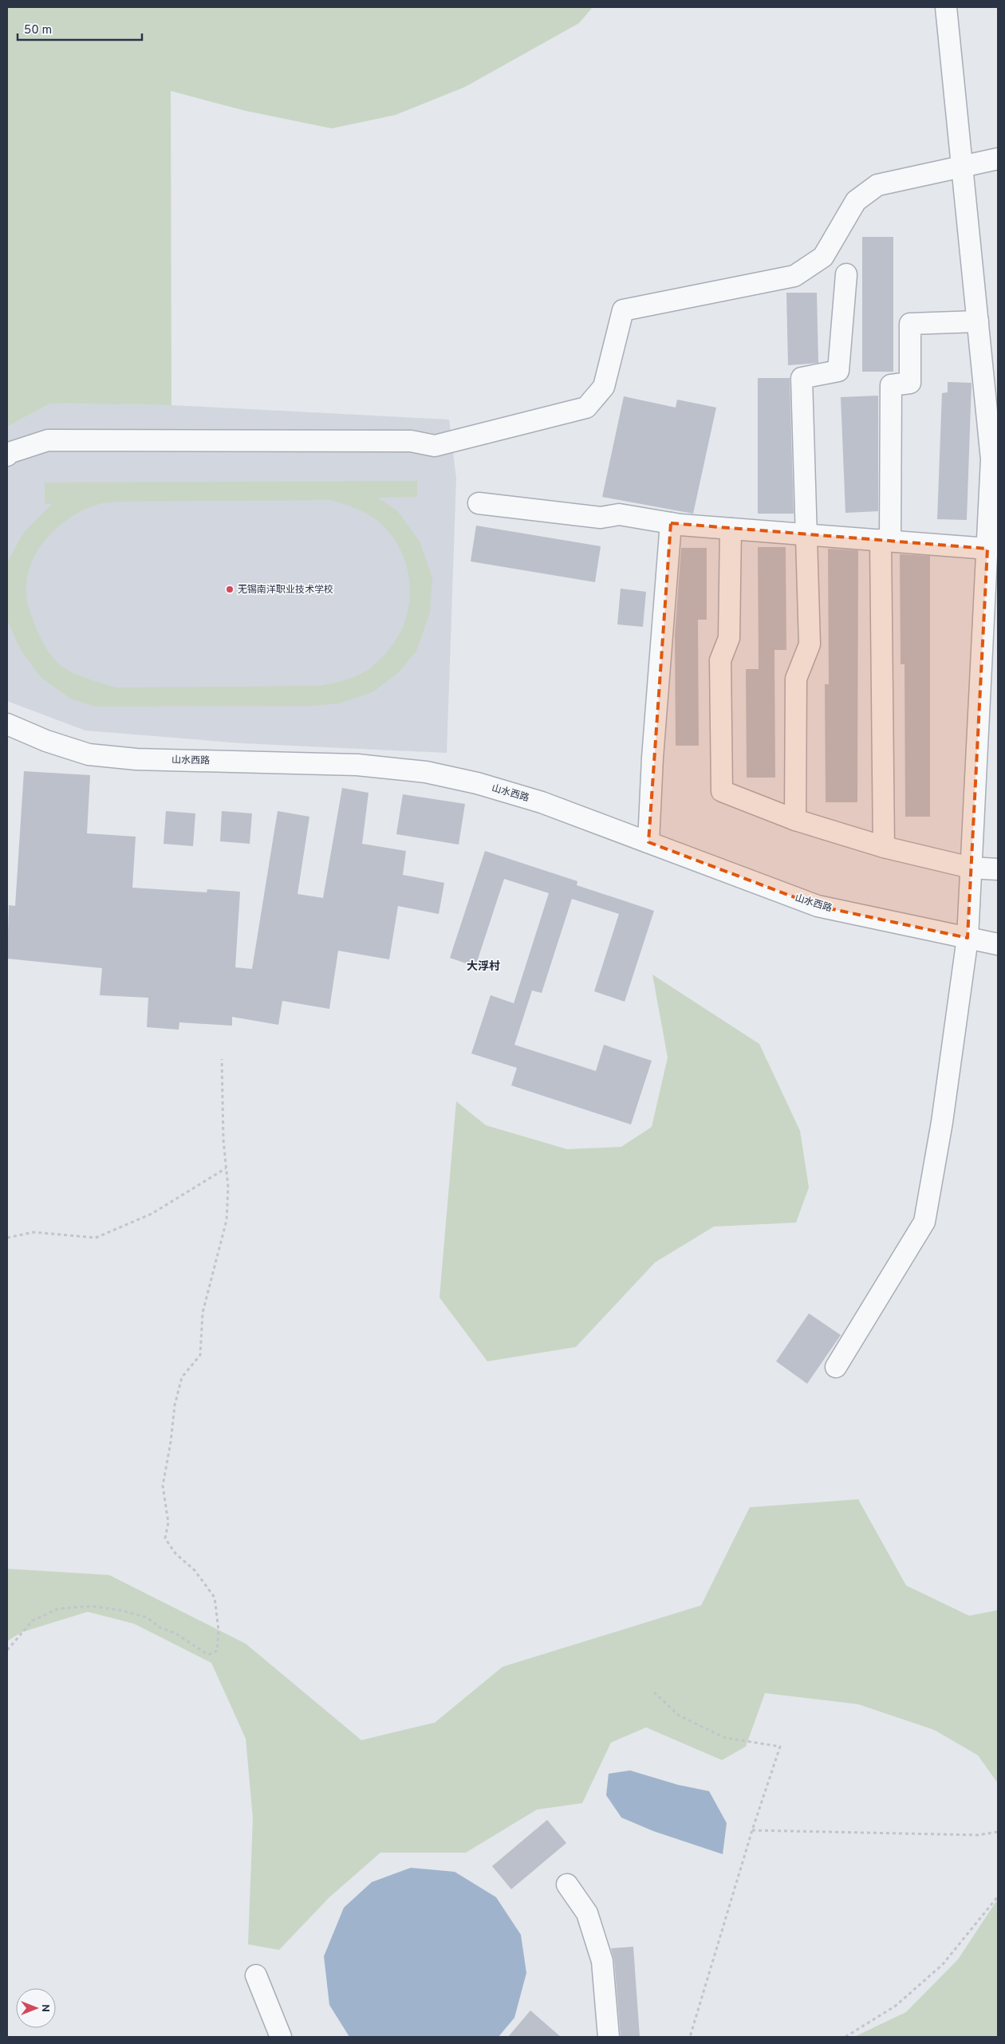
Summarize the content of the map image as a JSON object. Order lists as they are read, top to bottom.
{
  "streets": {
    "street": ["山水西路"]
  },
  "districts": ["大浮村"],
  "places": ["无锡南洋职业技术学校"],
  "scale_bar": "50 m",
  "north": "right"
}
